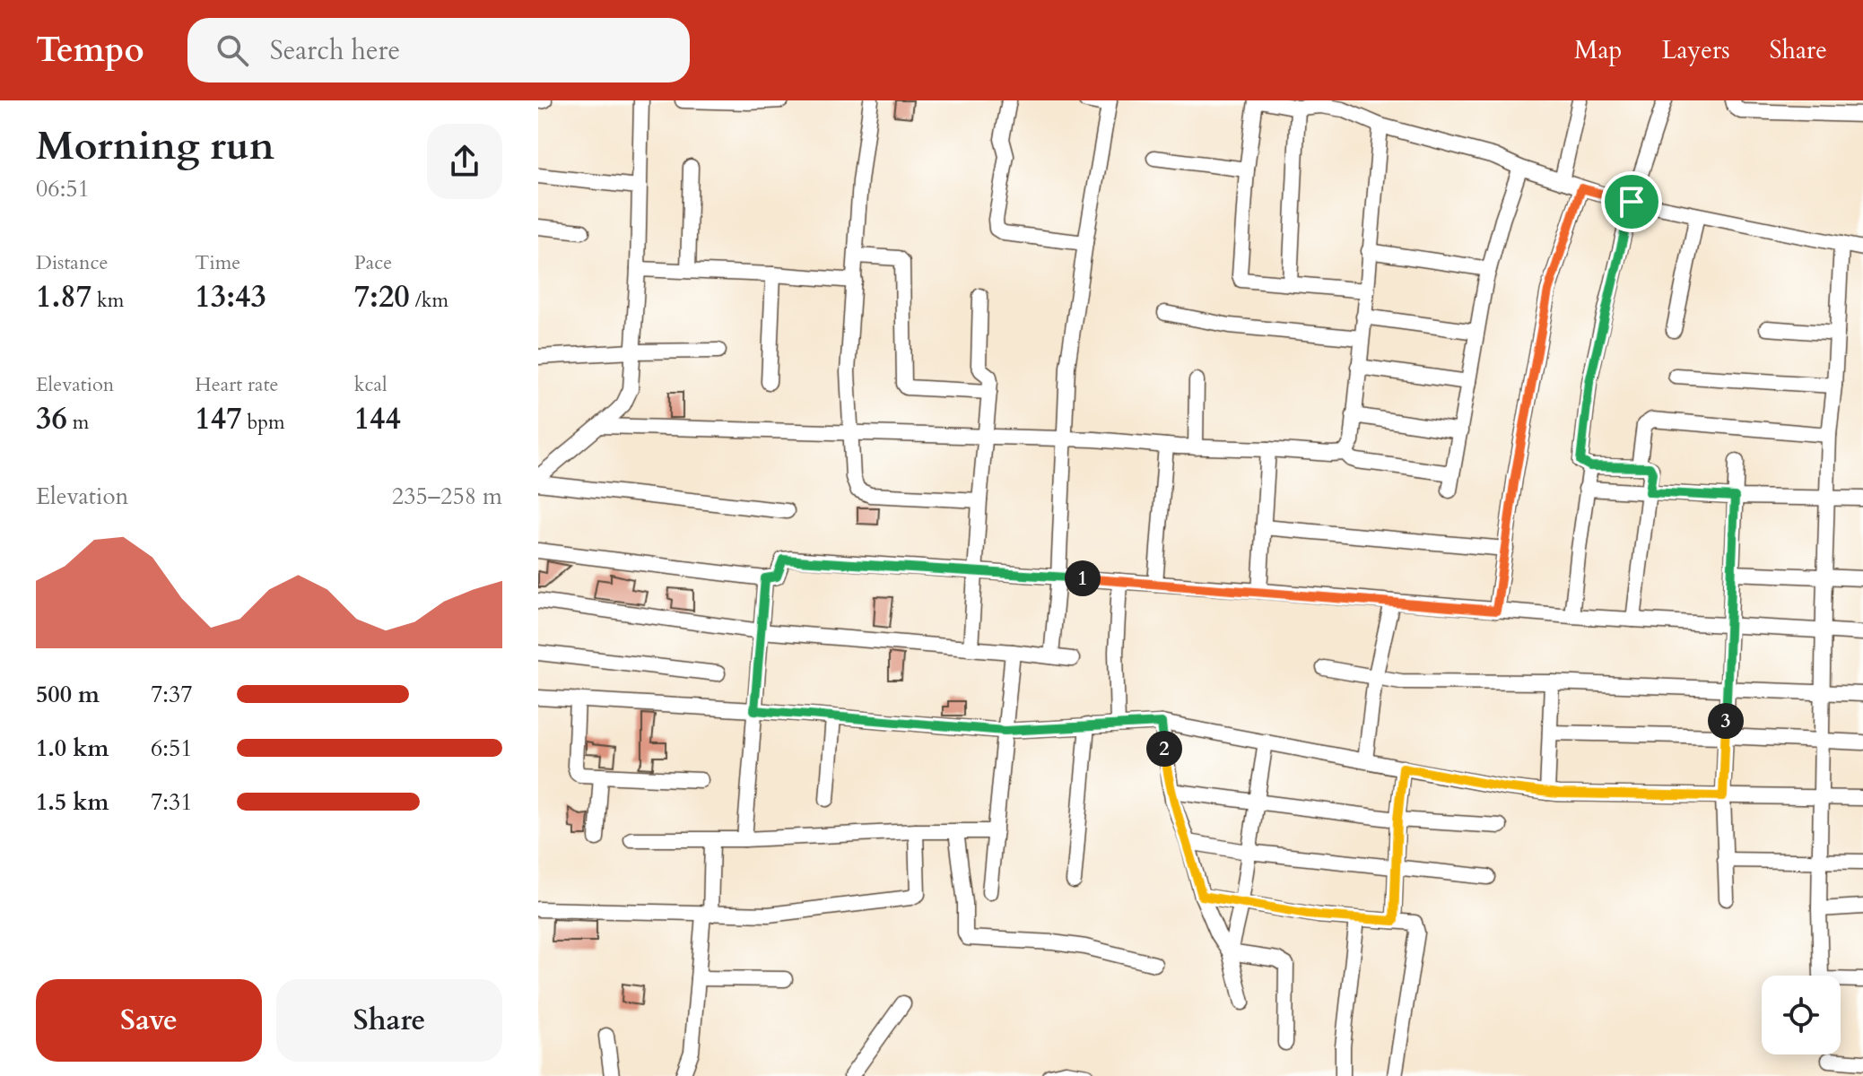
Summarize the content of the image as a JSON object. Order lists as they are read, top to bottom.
{
  "page": {
    "header": "Tempo",
    "search": "Search here",
    "nav": ["Map", "Layers", "Share"],
    "heading": ["Morning run", "06:51"],
    "stats": [
      ["Distance", "1.87 km"],
      ["Time", "13:43"],
      ["Pace", "7:20 /km"],
      ["Elevation", "36 m"],
      ["Heart rate", "147 bpm"],
      ["kcal", "144"]
    ],
    "chart": ["Elevation", "235–258 m"],
    "pins": ["1", "3", "2"],
    "list": [
      {
        "name": "500 m",
        "note": "7:37"
      },
      {
        "name": "1.0 km",
        "note": "6:51"
      },
      {
        "name": "1.5 km",
        "note": "7:31"
      }
    ],
    "buttons": ["Save", "Share"]
  }
}
